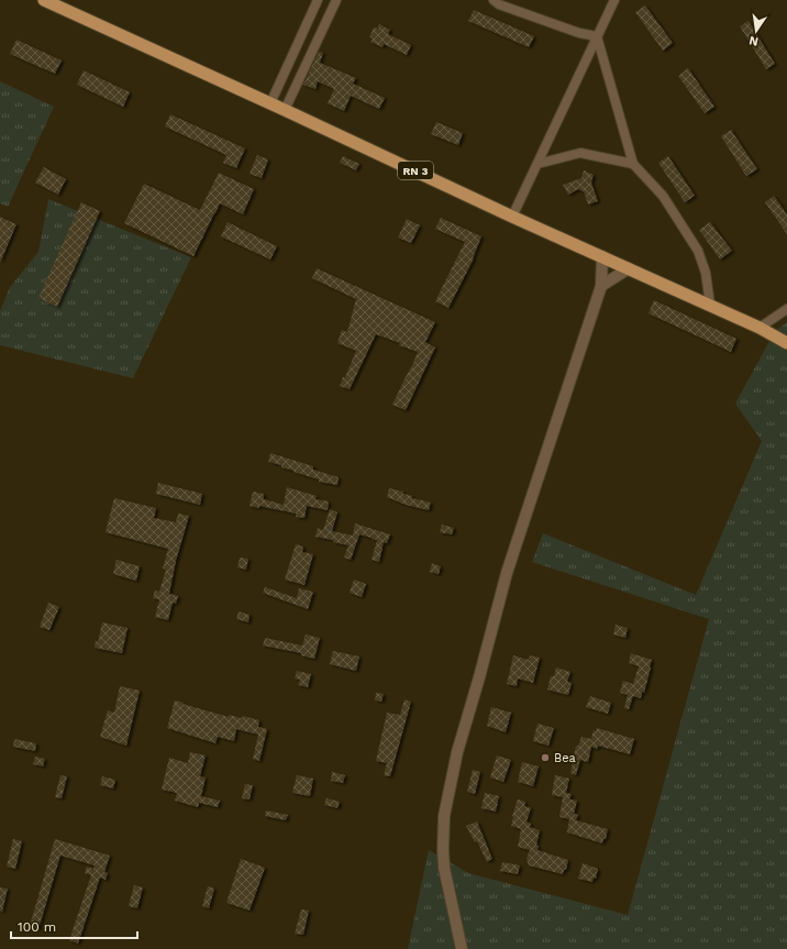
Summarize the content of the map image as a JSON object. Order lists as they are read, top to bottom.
{
  "streets": {
    "main road": ["RN 3"]
  },
  "places": ["Bea"],
  "scale_bar": "100 m",
  "north": "bottom"
}
